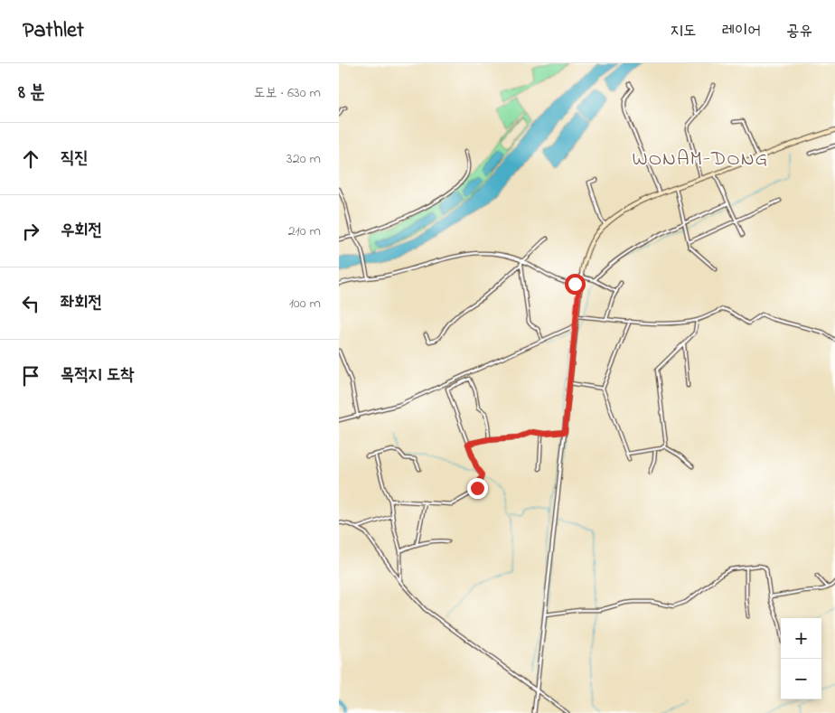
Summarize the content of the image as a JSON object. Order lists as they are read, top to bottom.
{
  "districts": ["WONAM-DONG"],
  "page": {
    "header": "Pathlet",
    "nav": ["지도", "레이어", "공유"],
    "heading": ["8 분", "도보 · 630 m"],
    "list": [
      ["직진", "320 m"],
      ["우회전", "210 m"],
      ["좌회전", "100 m"],
      "목적지 도착"
    ],
    "map_buttons": ["+", "−"]
  }
}
